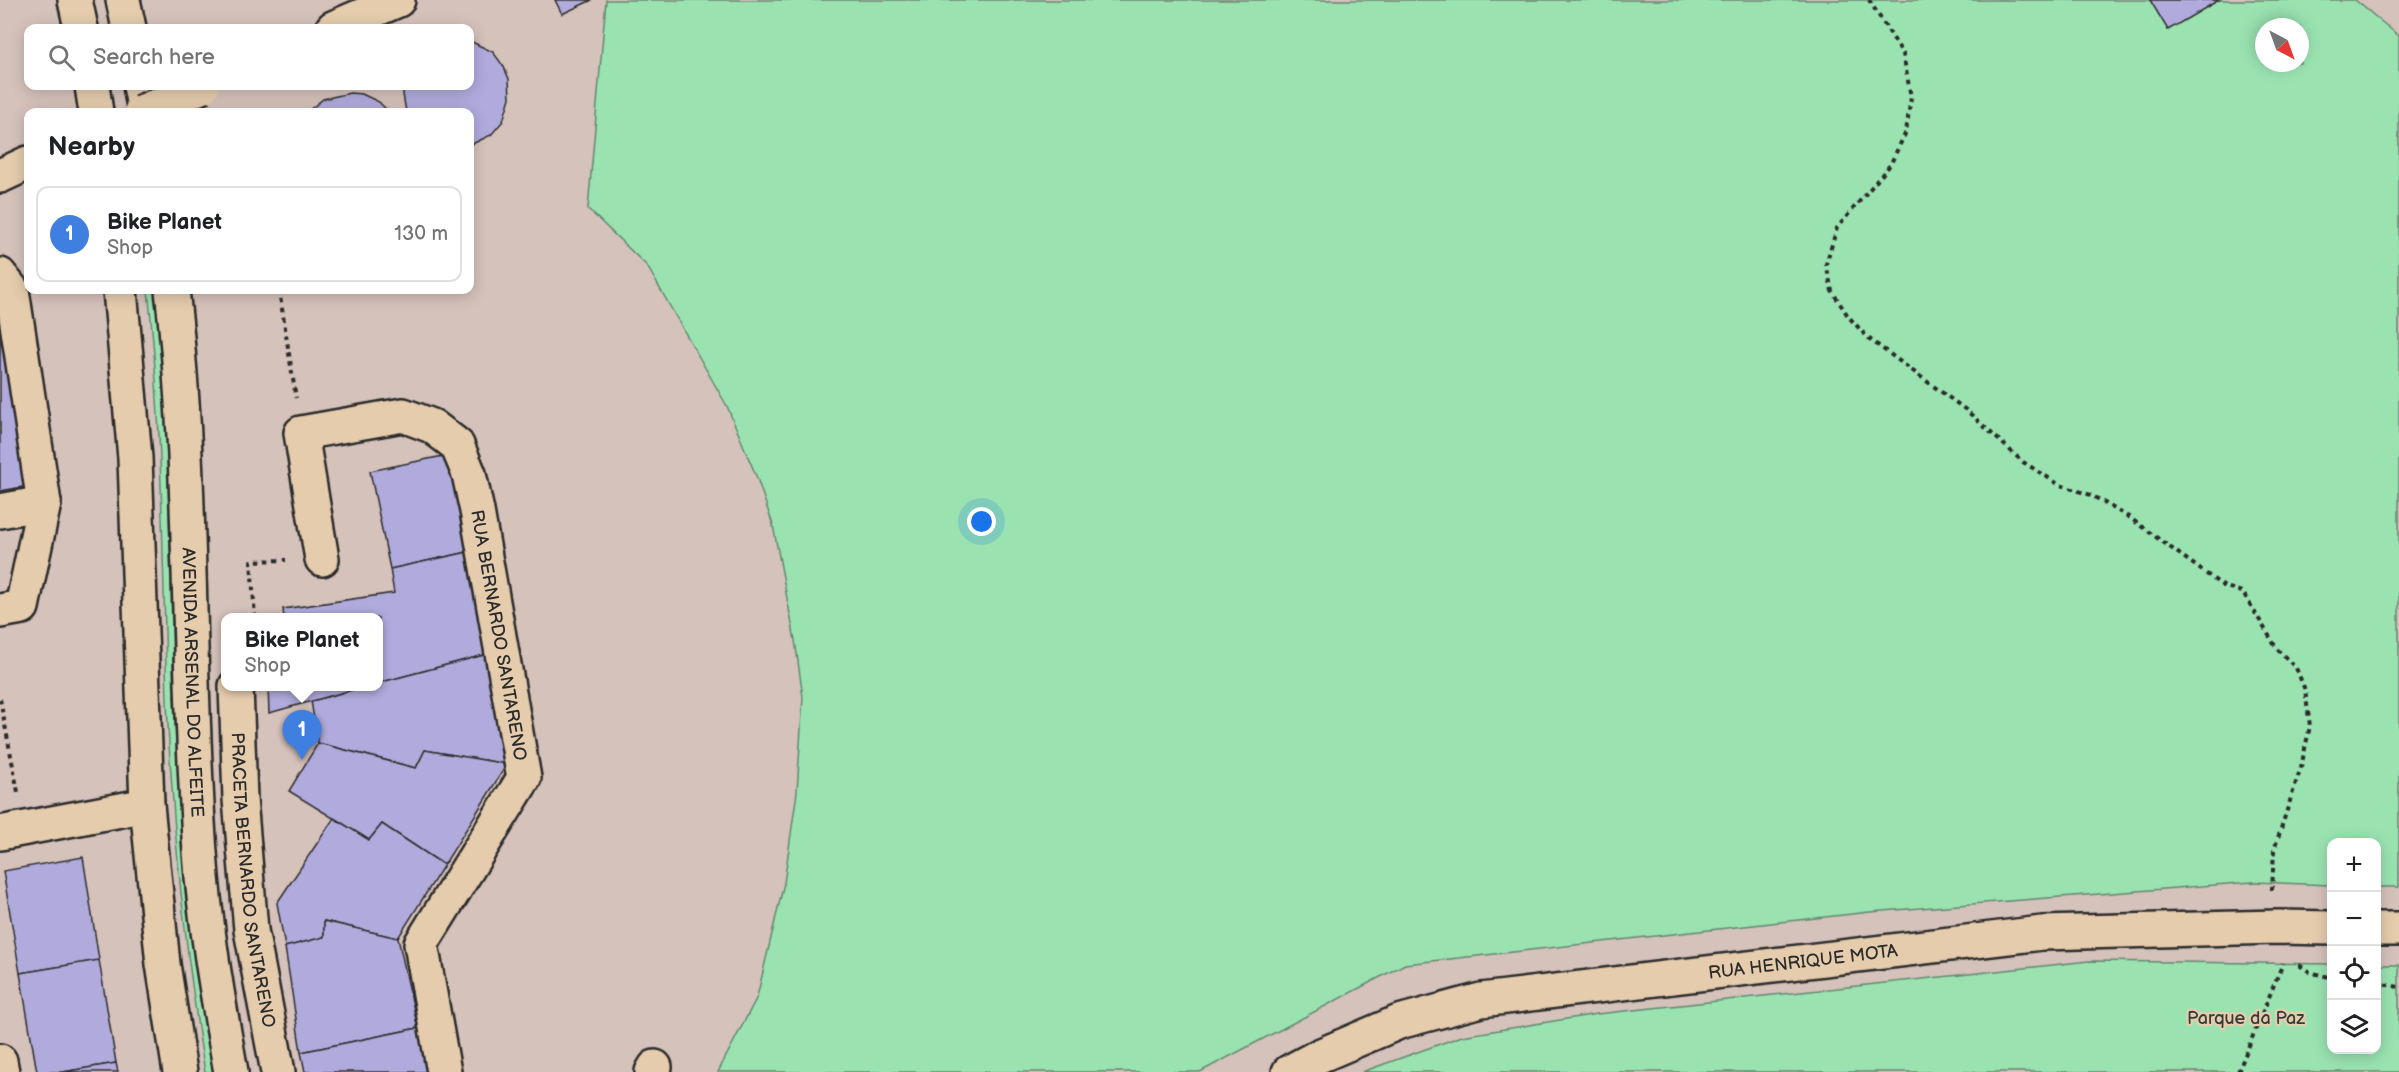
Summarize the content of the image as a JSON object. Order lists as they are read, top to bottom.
{
  "streets": {
    "street": [
      "RUA BERNARDO SANTARENO",
      "AVENIDA ARSENAL DO ALFEITE",
      "PRACETA BERNARDO SANTARENO",
      "RUA HENRIQUE MOTA"
    ]
  },
  "parks": ["Parque da Paz"],
  "north": "bottom right",
  "page": {
    "search": "Search here",
    "heading": "Nearby",
    "list": [
      {
        "mark": "1",
        "name": "Bike Planet",
        "note": "Shop",
        "value": "130 m"
      }
    ],
    "popup": ["Bike Planet", "Shop"],
    "pins": "1",
    "map_buttons": ["+", "−"]
  }
}
